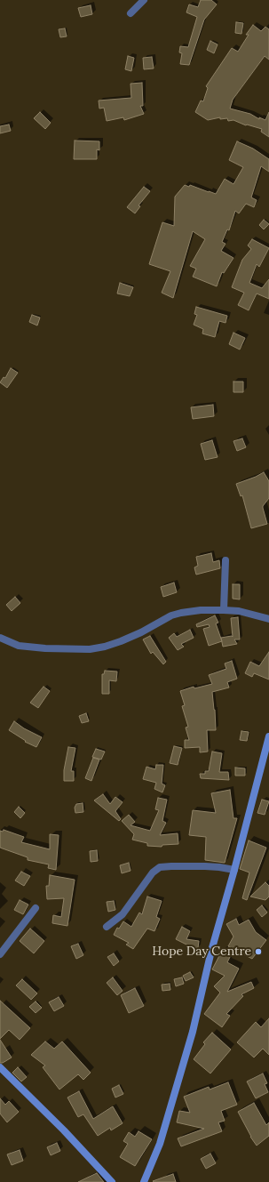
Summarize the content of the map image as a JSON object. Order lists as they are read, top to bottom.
{
  "places": ["Hope Day Centre"]
}
